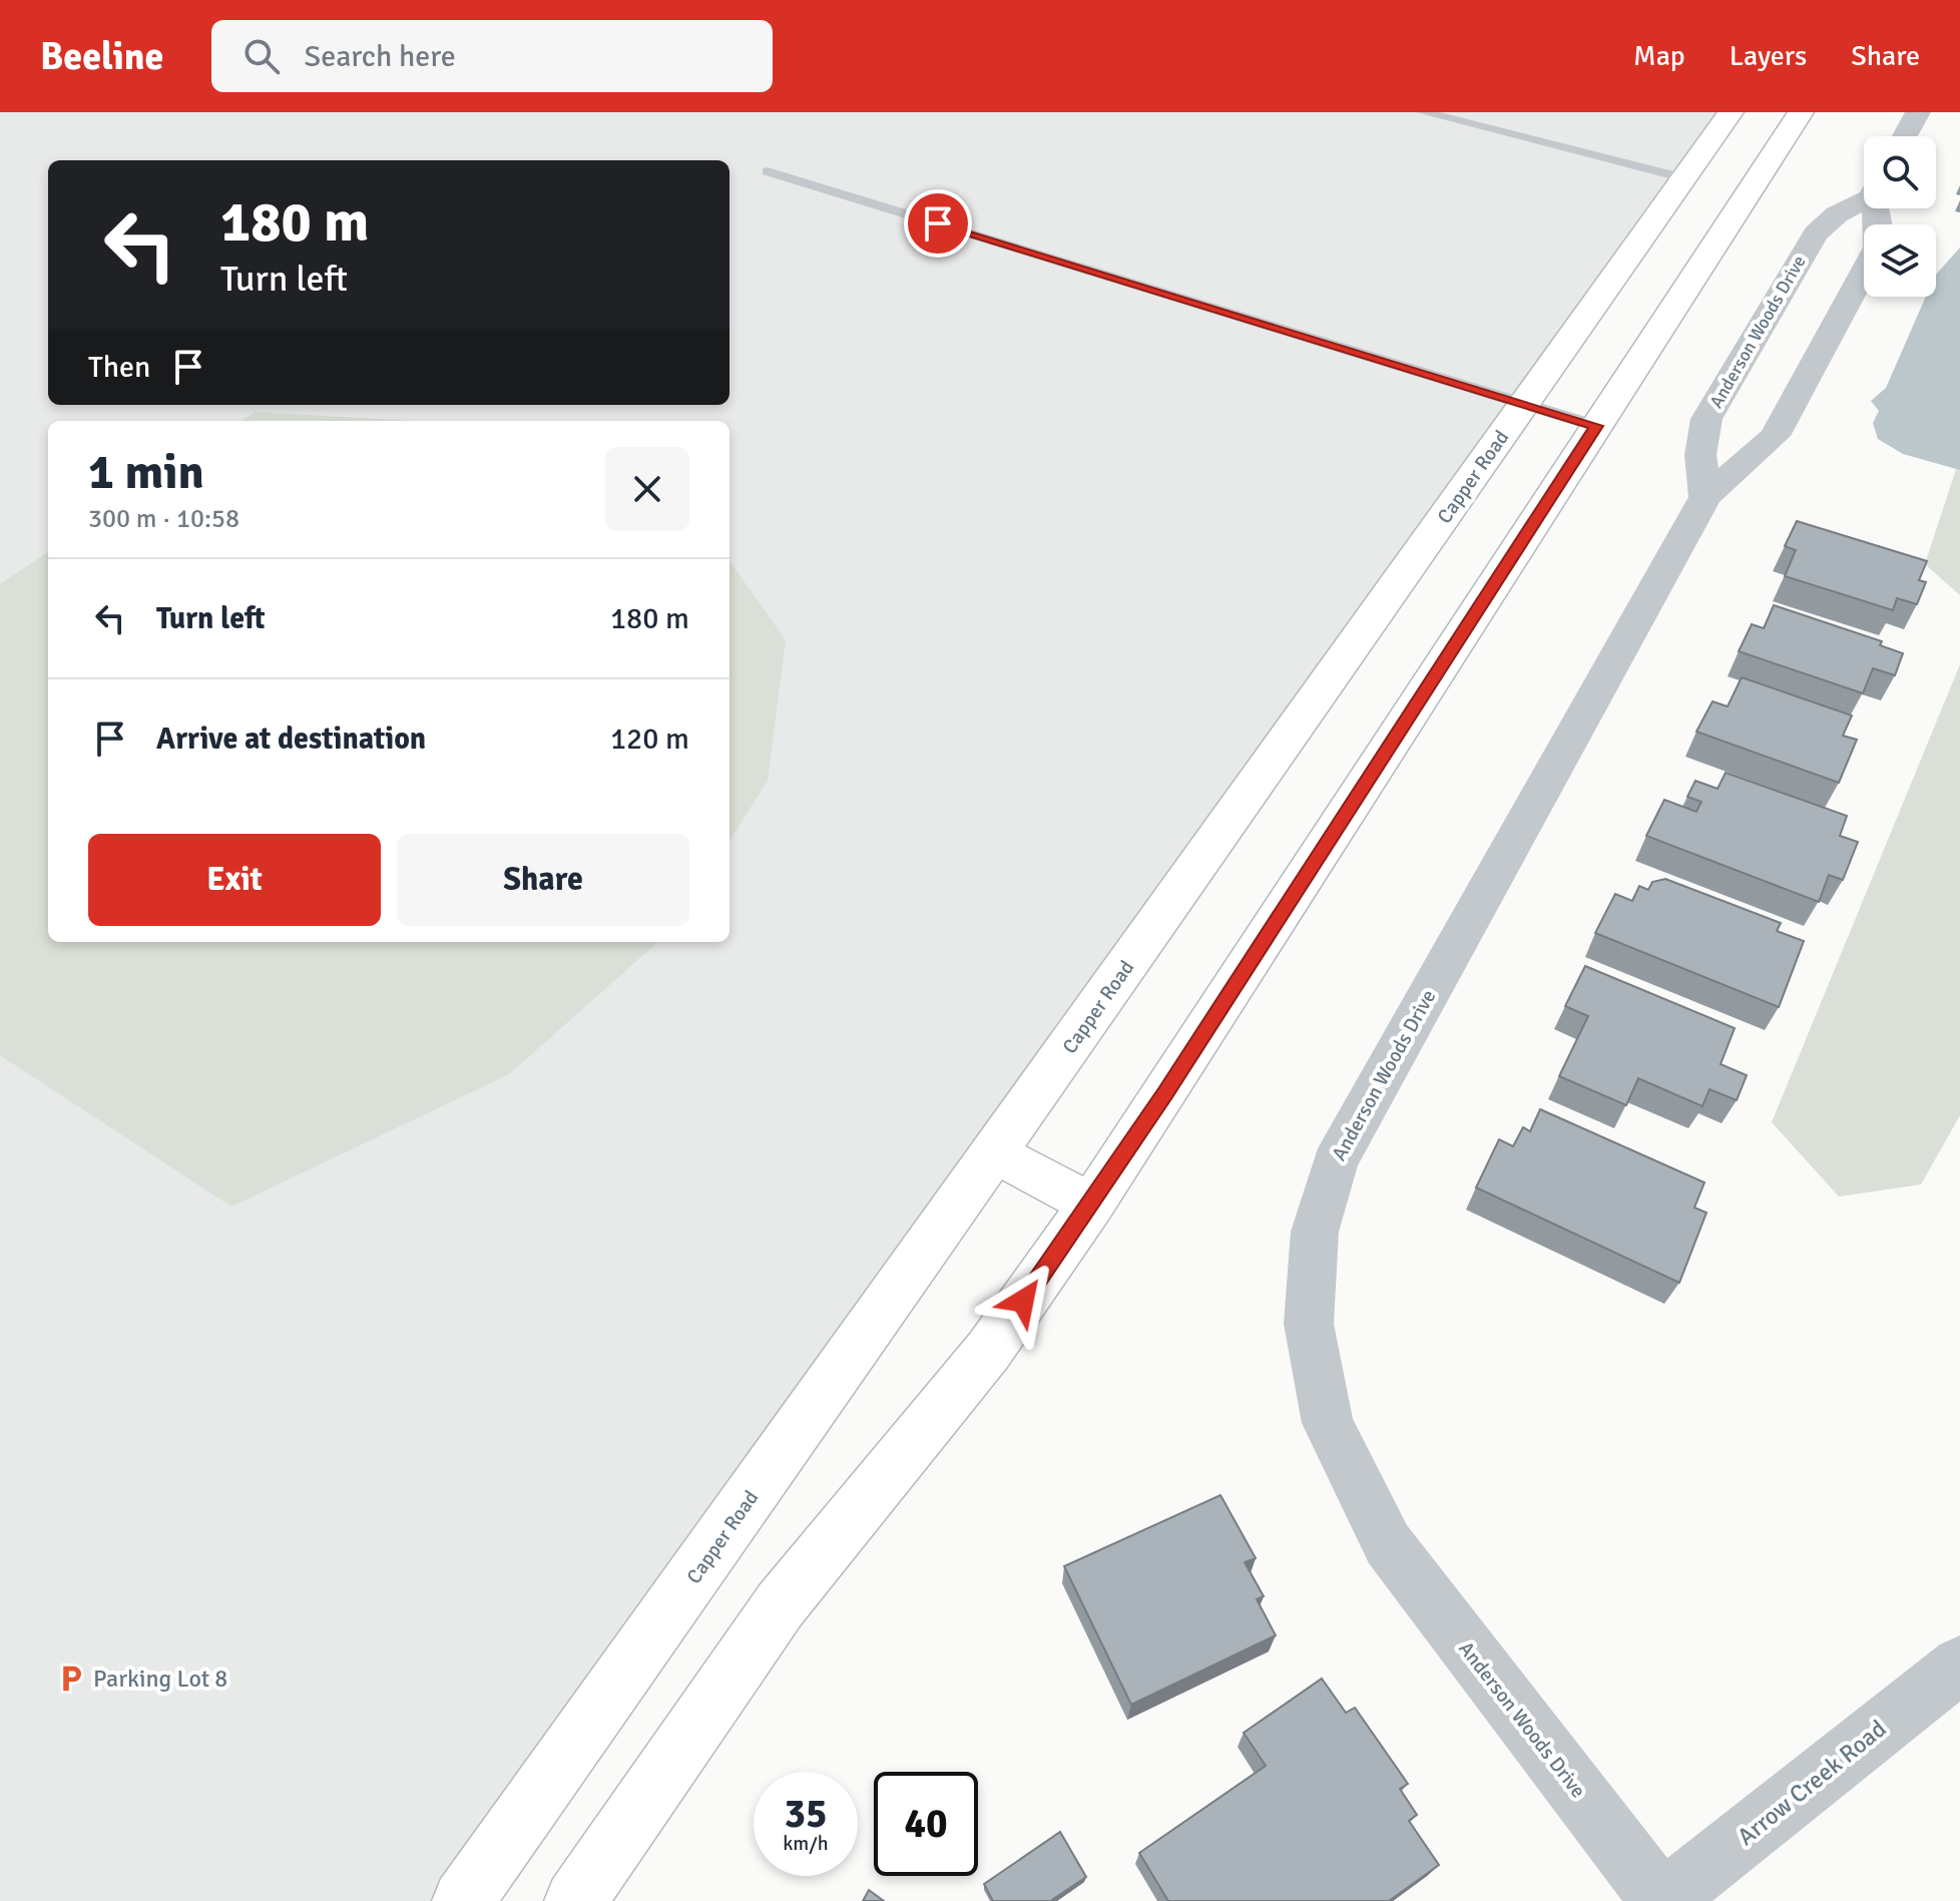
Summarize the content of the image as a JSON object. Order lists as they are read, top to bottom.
{
  "streets": {
    "street": ["Anderson Woods Drive", "Capper Road", "Arrow Creek Road"]
  },
  "crossings": [
    ["Anderson Woods Drive", "Arrow Creek Road"]
  ],
  "places": {
    "parking": ["Parking Lot 8"]
  },
  "page": {
    "header": "Beeline",
    "search": "Search here",
    "nav": ["Map", "Layers", "Share"],
    "turn": ["180 m", "Turn left"],
    "then": "Then",
    "heading": ["1 min", "300 m · 10:58"],
    "list": [
      {
        "name": "Turn left",
        "value": "180 m"
      },
      {
        "name": "Arrive at destination",
        "value": "120 m"
      }
    ],
    "buttons": ["Exit", "Share"],
    "speed": "35 km/h",
    "limit": "40"
  }
}
